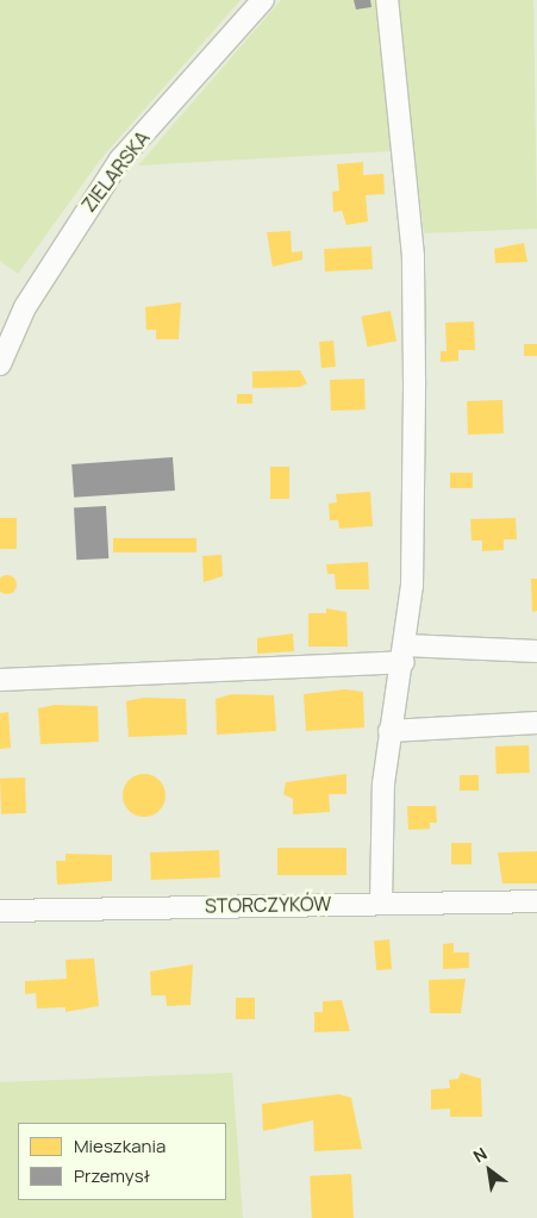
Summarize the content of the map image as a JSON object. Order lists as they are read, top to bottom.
{
  "streets": {
    "street": ["ZIELARSKA", "STORCZYKÓW"]
  },
  "legend": ["Mieszkania", "Przemysł"],
  "north": "top left"
}
